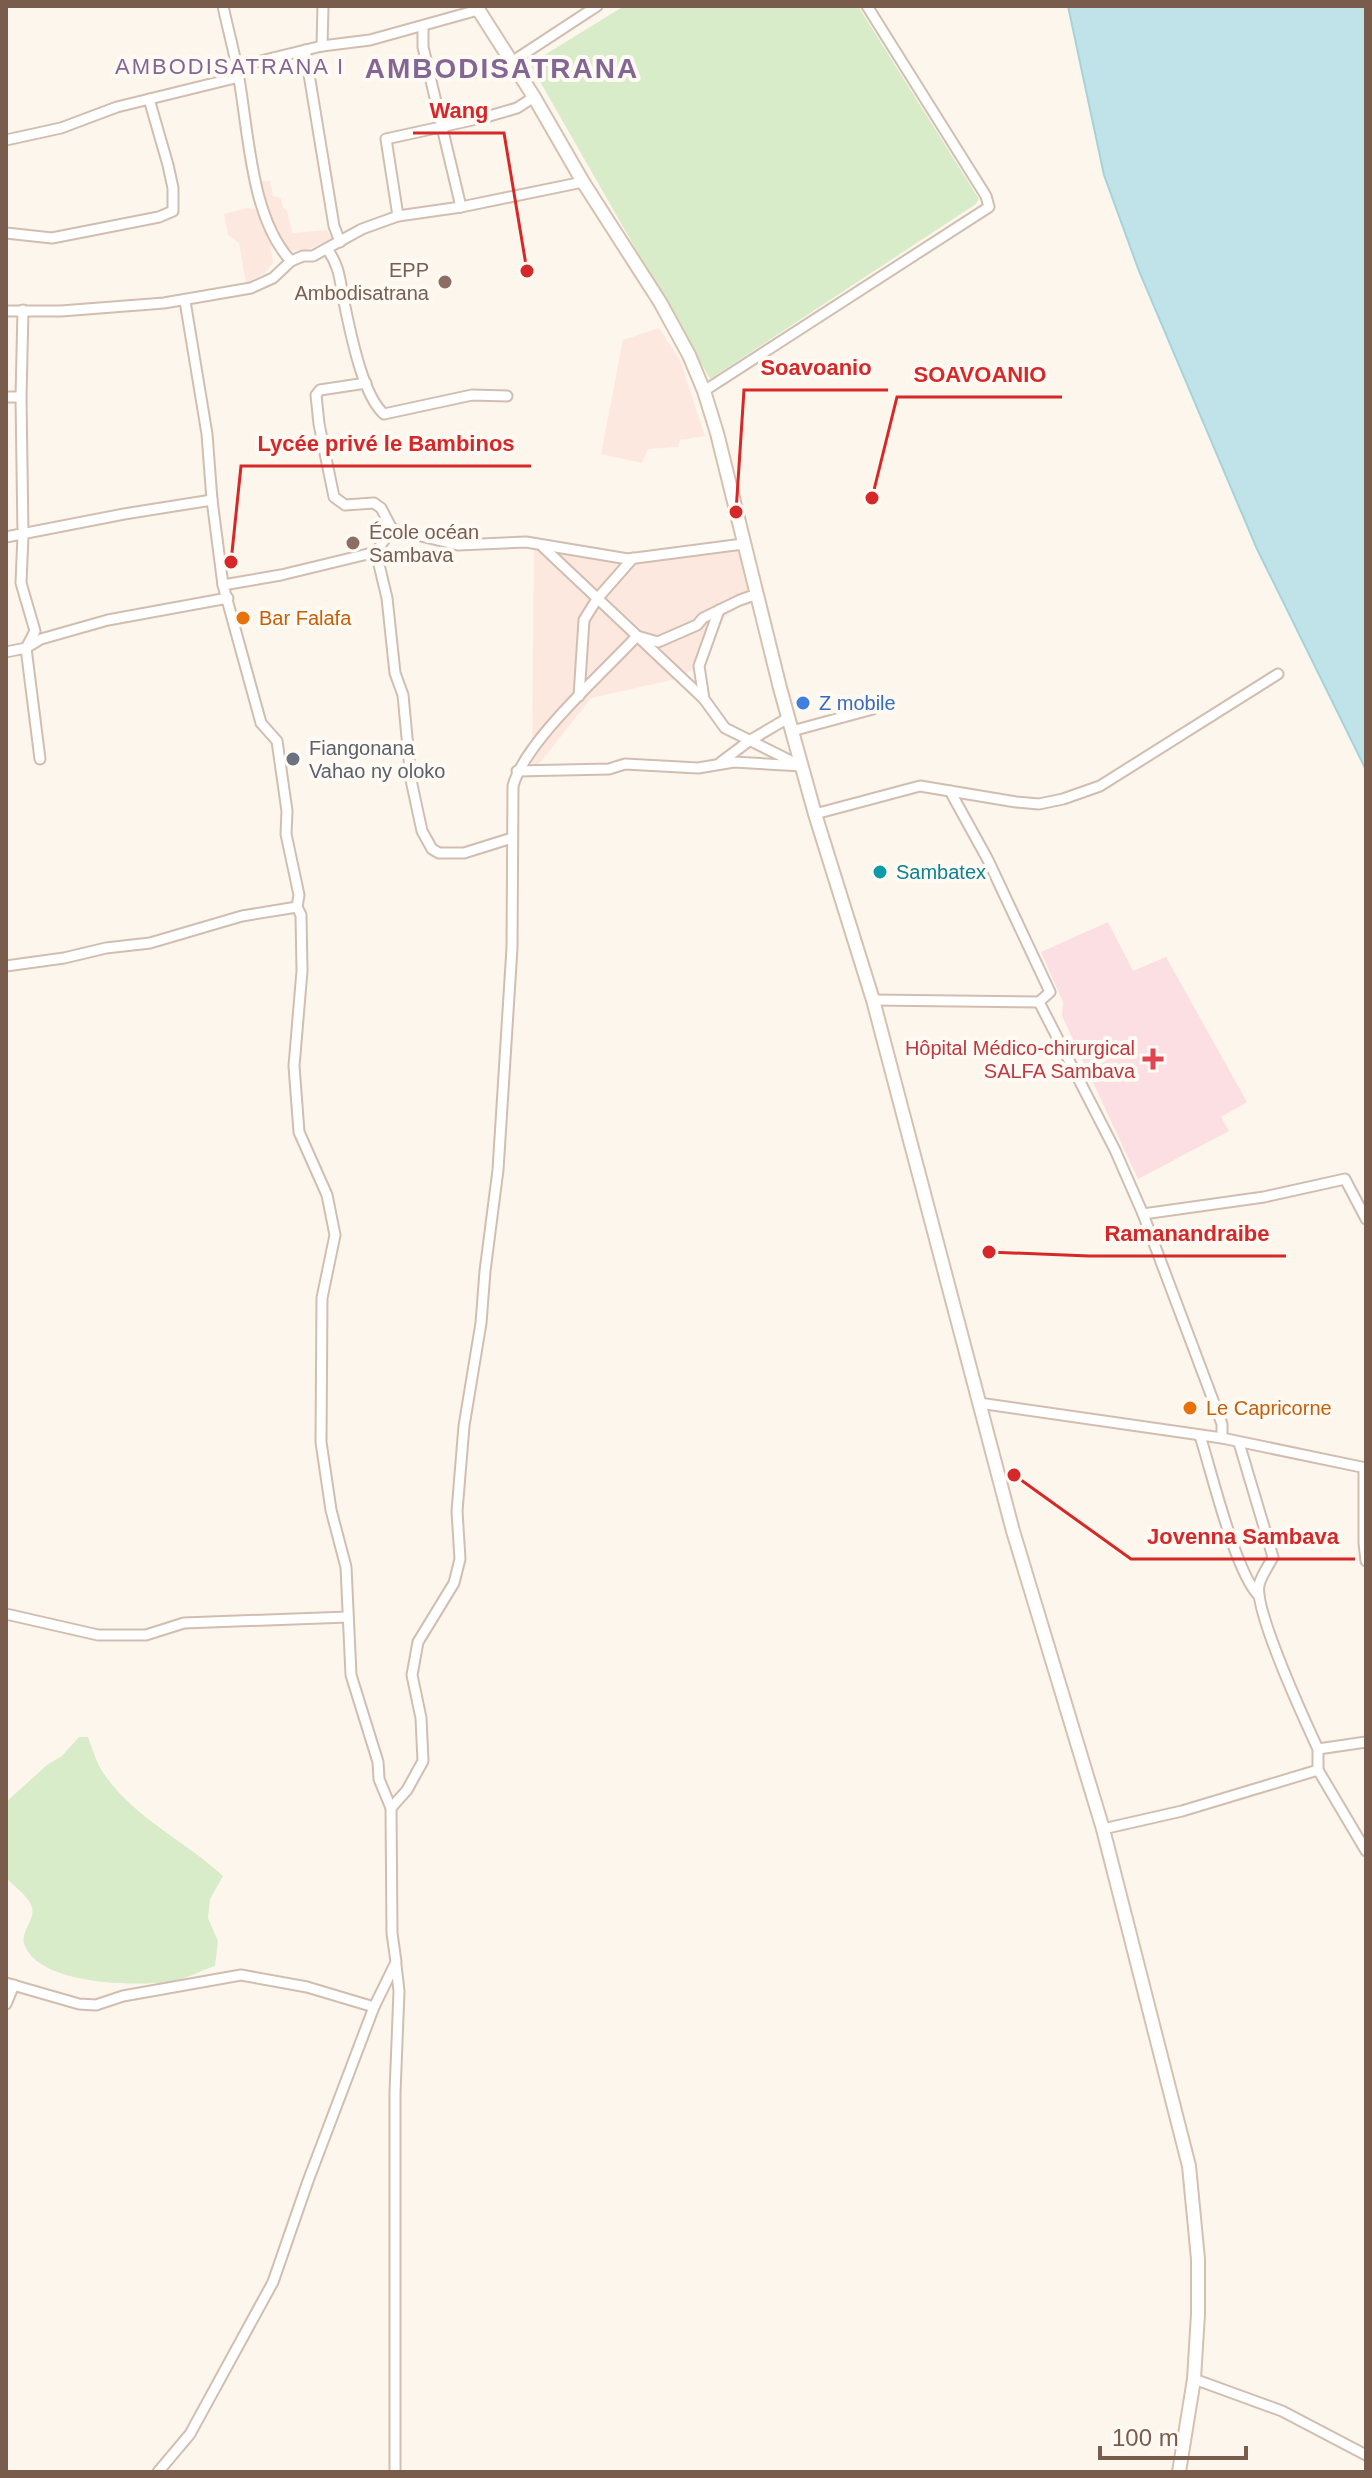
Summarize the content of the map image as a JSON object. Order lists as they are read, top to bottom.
{
  "districts": ["AMBODISATRANA I", "AMBODISATRANA"],
  "places": {
    "other": [
      "Wang",
      "EPP Ambodisatrana",
      "SOAVOANIO",
      "Soavoanio",
      "École océan Sambava",
      "Lycée privé le Bambinos",
      "Bar Falafa",
      "Z mobile",
      "Fiangonana Vahao ny oloko",
      "Sambatex",
      "Ramanandraibe",
      "Le Capricorne",
      "Jovenna Sambava"
    ],
    "health": ["Hôpital Médico-chirurgical SALFA Sambava"]
  },
  "scale_bar": "100 m"
}
